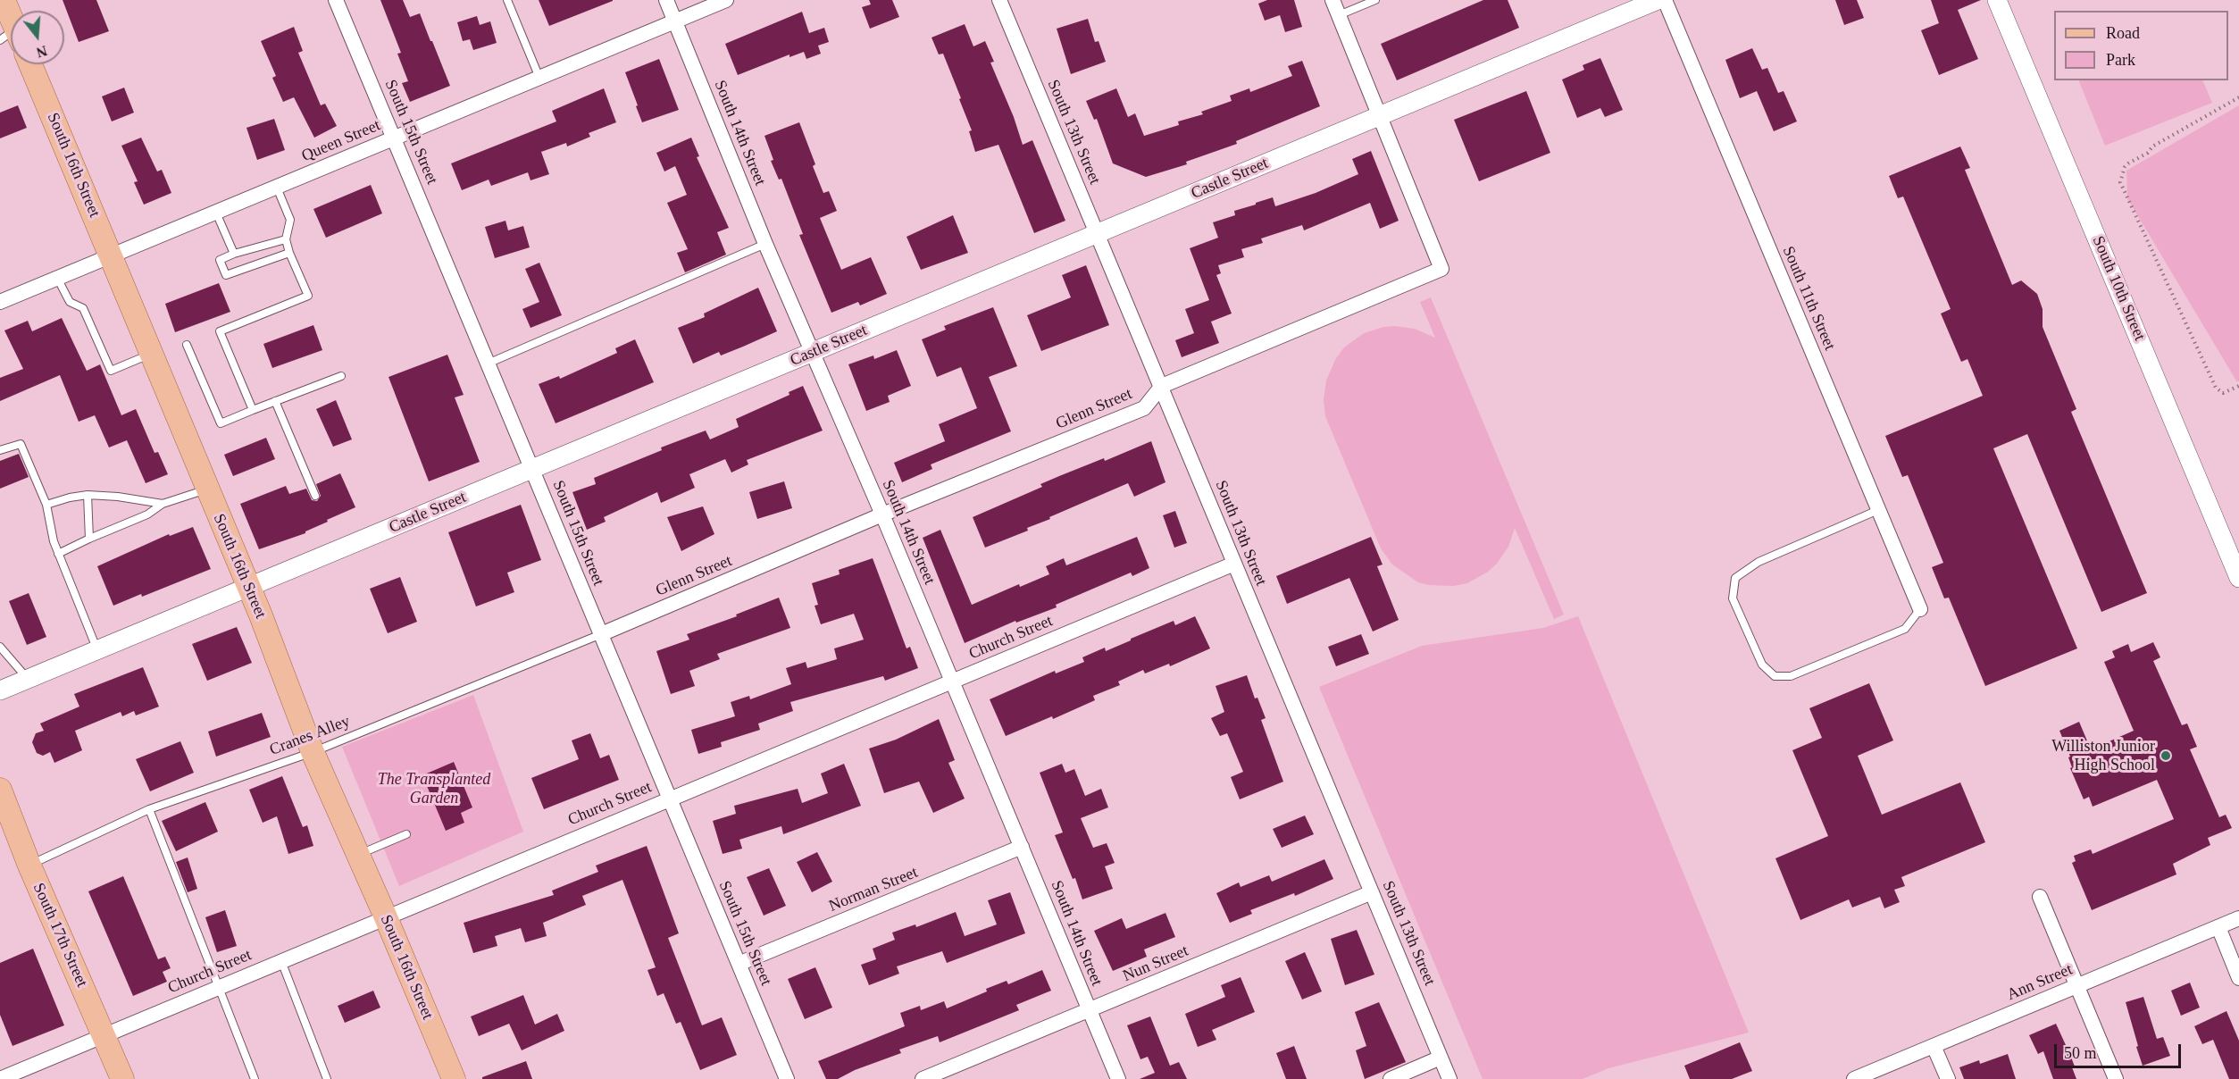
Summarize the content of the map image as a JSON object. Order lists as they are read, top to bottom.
{
  "streets": {
    "main road": ["South 16th Street", "South 17th Street"],
    "street": [
      "South 15th Street",
      "South 13th Street",
      "South 14th Street",
      "Queen Street",
      "Castle Street",
      "South 10th Street",
      "South 11th Street",
      "Glenn Street",
      "Church Street",
      "Norman Street",
      "Nun Street",
      "Ann Street"
    ],
    "lane": ["Cranes Alley"]
  },
  "crossings": [
    ["South 15th Street", "Queen Street"],
    ["South 15th Street", "Castle Street"],
    ["South 15th Street", "Glenn Street"],
    ["South 15th Street", "Church Street"],
    ["South 15th Street", "Cranes Alley"],
    ["South 15th Street", "Norman Street"],
    ["South 13th Street", "Castle Street"],
    ["South 13th Street", "Glenn Street"],
    ["South 13th Street", "Church Street"],
    ["South 13th Street", "Nun Street"],
    ["South 14th Street", "Queen Street"],
    ["South 14th Street", "Castle Street"],
    ["South 14th Street", "Glenn Street"],
    ["South 14th Street", "Church Street"],
    ["South 14th Street", "Norman Street"],
    ["South 14th Street", "Nun Street"],
    ["Queen Street", "South 16th Street"],
    ["South 16th Street", "Castle Street"],
    ["South 16th Street", "Church Street"],
    ["South 16th Street", "Cranes Alley"],
    ["Castle Street", "Glenn Street"],
    ["Glenn Street", "Cranes Alley"],
    ["Church Street", "South 17th Street"],
    ["Cranes Alley", "South 17th Street"]
  ],
  "parks": ["The Transplanted Garden"],
  "places": ["Williston Junior High School"],
  "legend": ["Road", "Park"],
  "scale_bar": "50 m",
  "north": "bottom"
}
